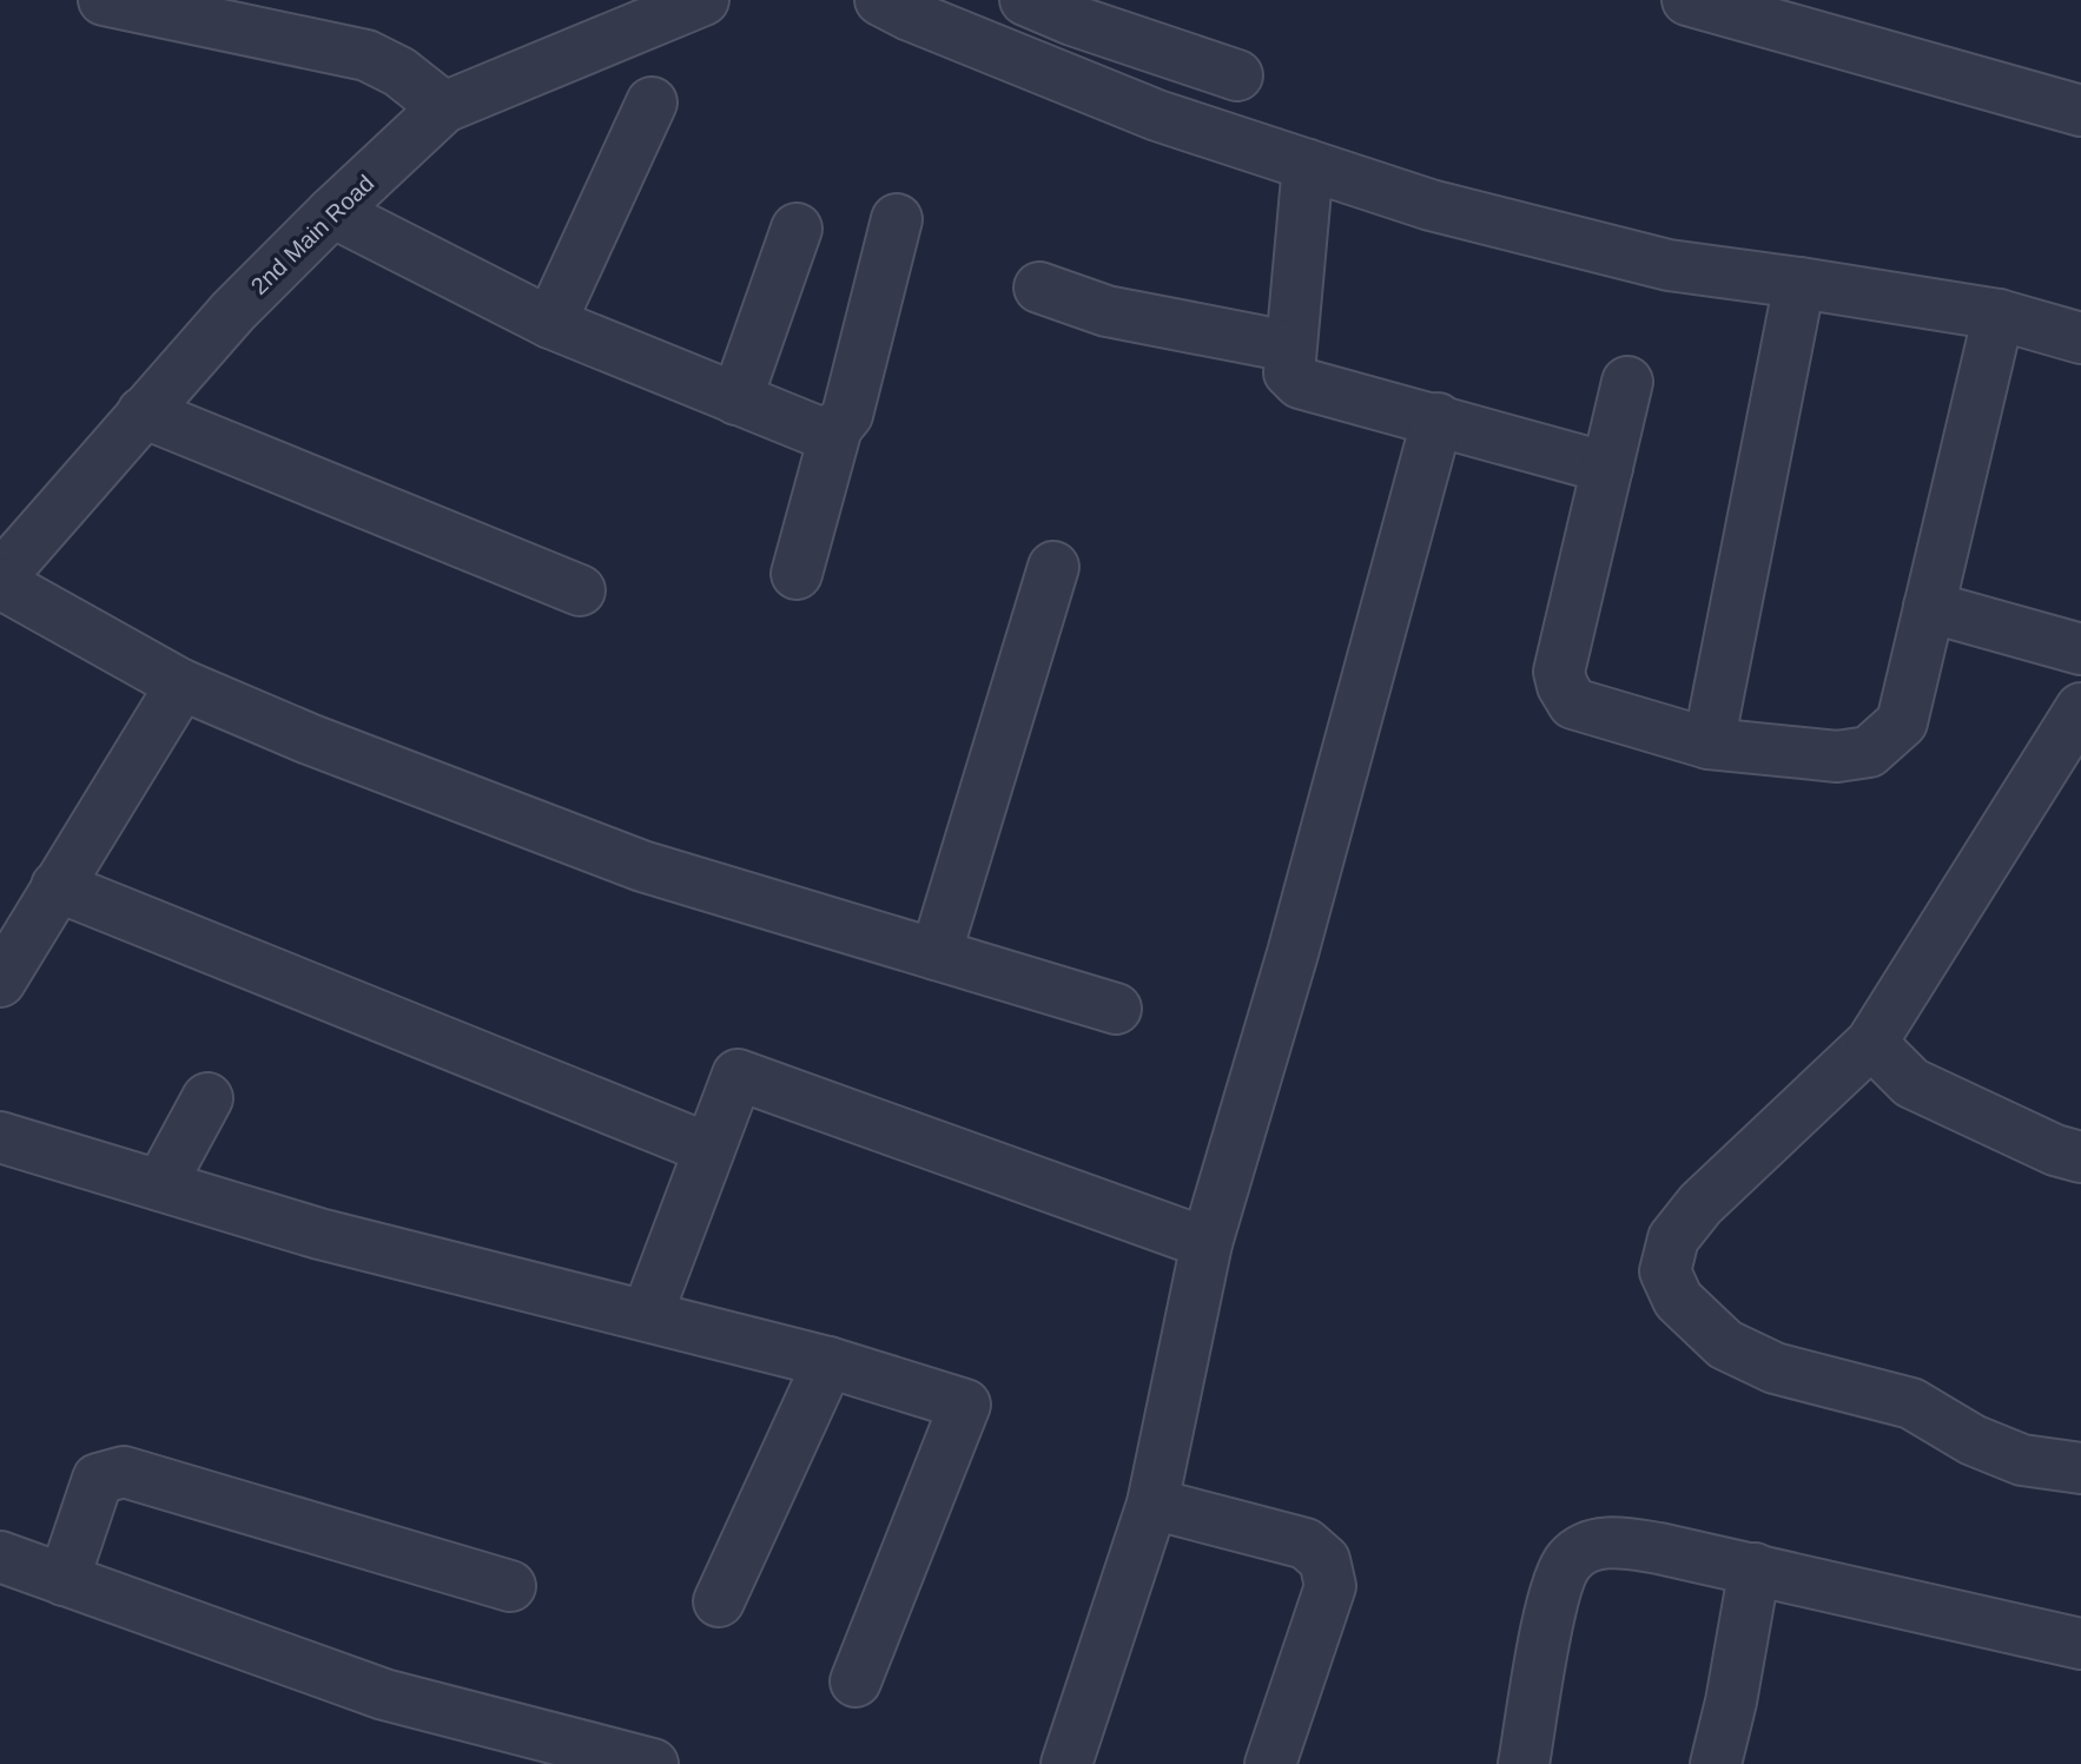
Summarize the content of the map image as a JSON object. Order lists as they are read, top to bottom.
{
  "streets": {
    "street": ["2nd Main Road"]
  }
}
